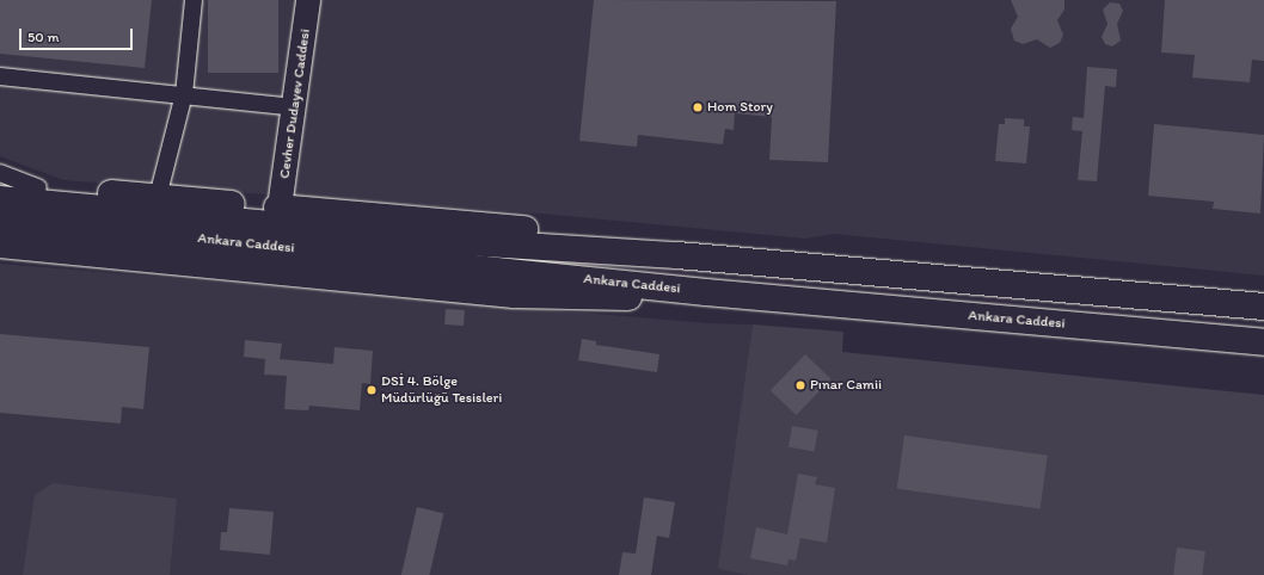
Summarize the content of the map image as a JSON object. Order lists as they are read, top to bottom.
{
  "streets": {
    "main road": ["Ankara Caddesi"],
    "street": ["Cevher Dudayev Caddesi"]
  },
  "places": ["Hom Story", "Pınar Camii", "DSİ 4. Bölge Müdürlüğü Tesisleri"],
  "scale_bar": "50 m"
}
